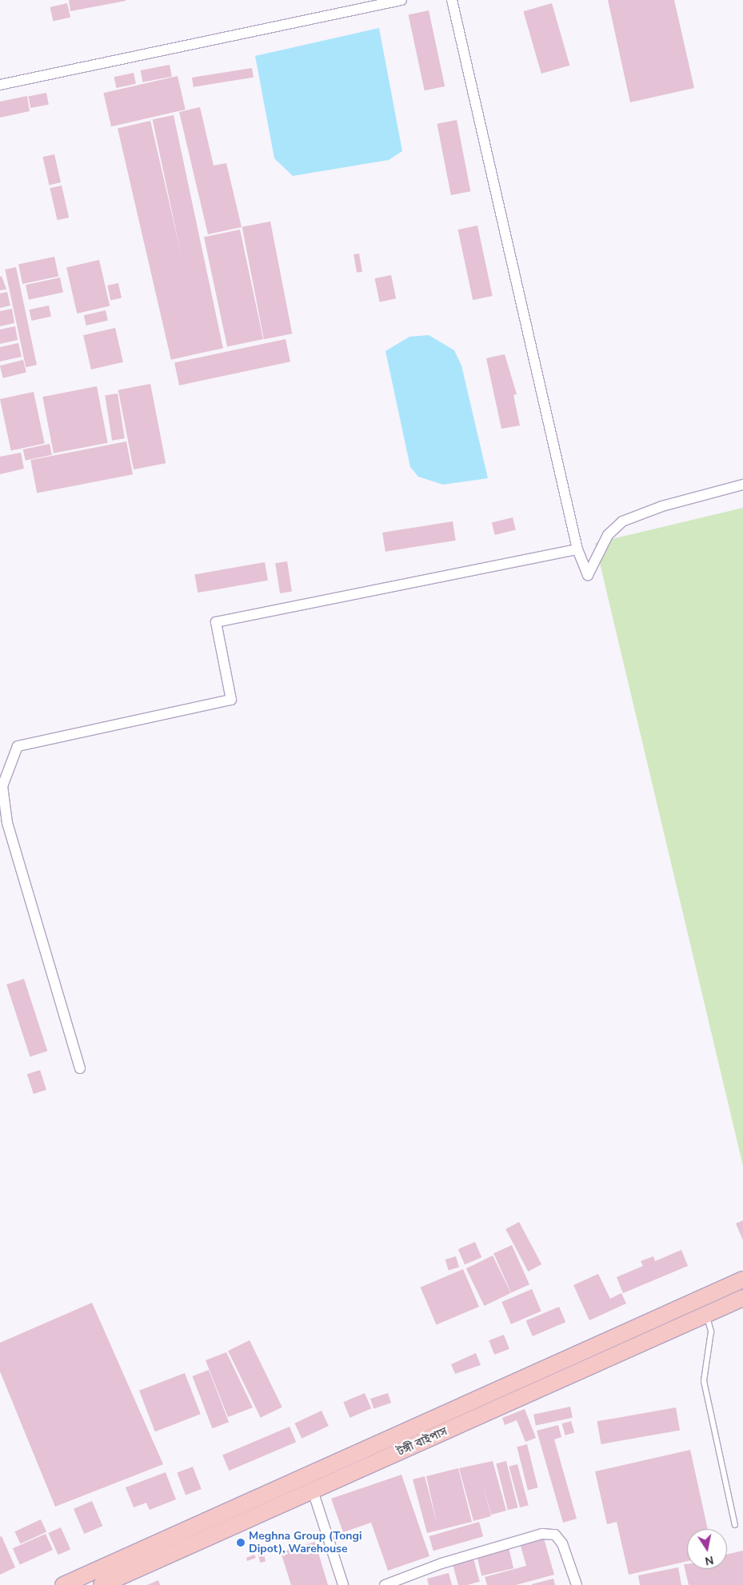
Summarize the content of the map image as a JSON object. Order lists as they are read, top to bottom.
{
  "streets": {
    "main road": ["টঙ্গী বাইপাস"]
  },
  "places": ["Meghna Group (Tongi Dipot), Warehouse"],
  "north": "bottom"
}
